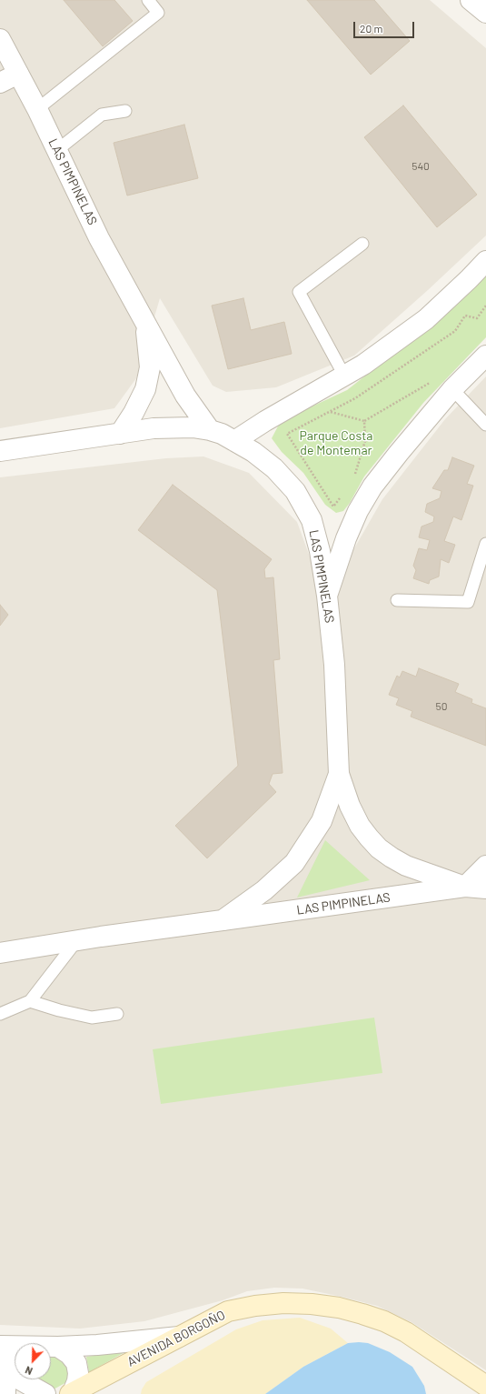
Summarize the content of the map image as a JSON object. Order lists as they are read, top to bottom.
{
  "streets": {
    "main road": ["AVENIDA BORGOÑO"],
    "street": ["LAS PIMPINELAS"]
  },
  "parks": ["Parque Costa de Montemar"],
  "house_numbers": ["540", "50"],
  "scale_bar": "20 m",
  "north": "bottom left"
}
